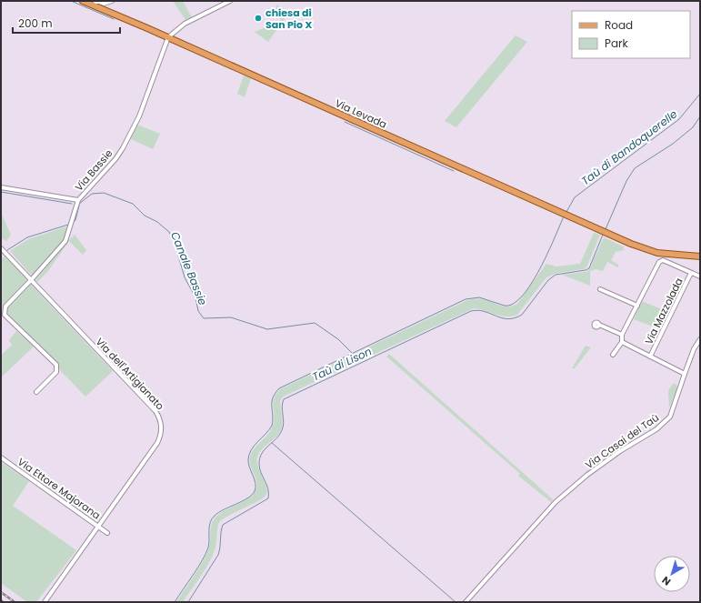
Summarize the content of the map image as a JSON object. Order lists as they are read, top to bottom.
{
  "streets": {
    "main road": ["Via Levada"],
    "street": [
      "Via Bassie",
      "Via Mazzolada",
      "Via dell'Artigianato",
      "Via Casai del Taù",
      "Via Ettore Majorana"
    ]
  },
  "crossings": [
    ["Via Levada", "Via Bassie"],
    ["Via dell'Artigianato", "Via Ettore Majorana"]
  ],
  "water": ["Taù di Bandoquerelle", "Canale Bassie", "Taù di Lison"],
  "places": ["chiesa di San Pio X"],
  "legend": ["Road", "Park"],
  "scale_bar": "200 m",
  "north": "bottom left"
}
